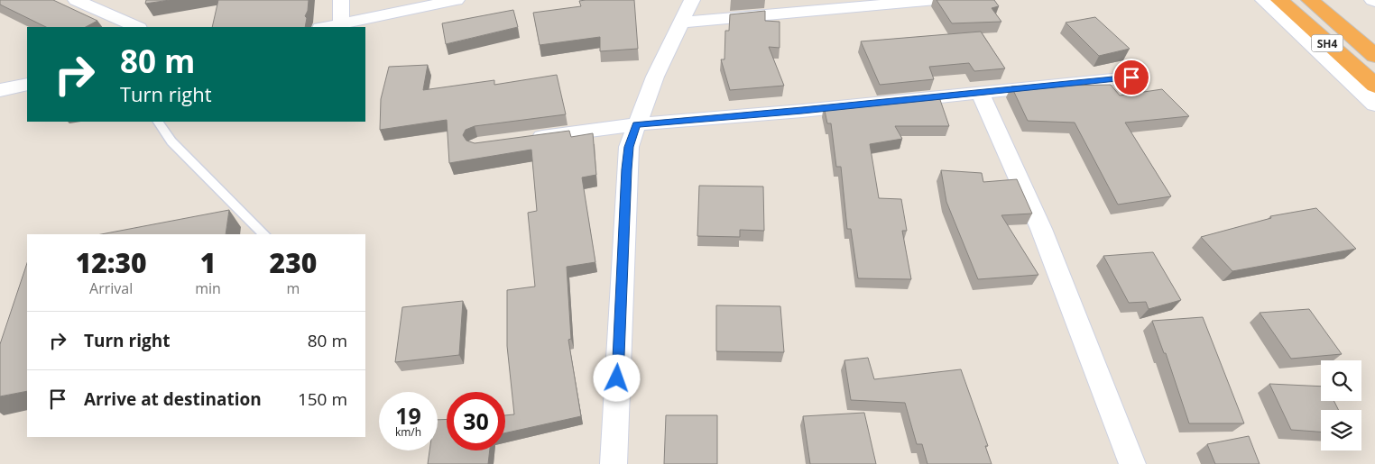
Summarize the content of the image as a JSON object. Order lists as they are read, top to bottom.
{
  "streets": {
    "highway": ["SH4"]
  },
  "page": {
    "turn": ["80 m", "Turn right"],
    "eta": [
      "12:30",
      "Arrival",
      "1",
      "min",
      "230",
      "m"
    ],
    "list": [
      {
        "name": "Turn right",
        "value": "80 m"
      },
      {
        "name": "Arrive at destination",
        "value": "150 m"
      }
    ],
    "speed": "19 km/h",
    "limit": "30"
  }
}
